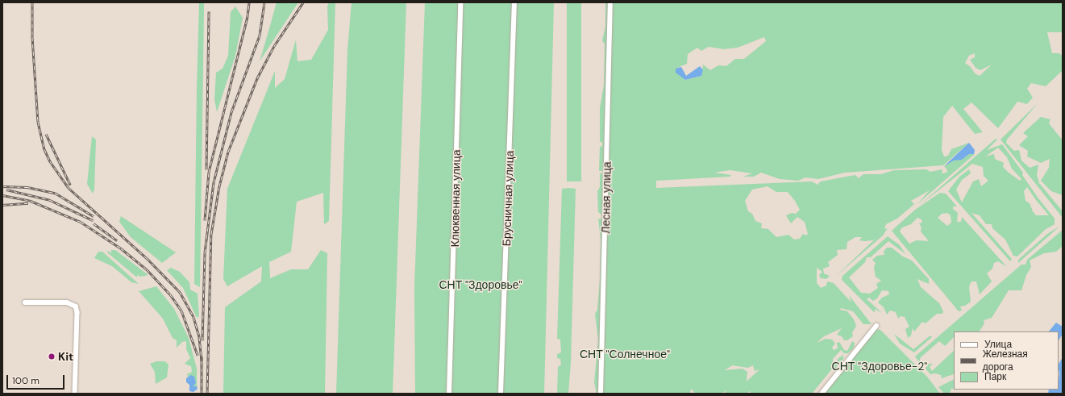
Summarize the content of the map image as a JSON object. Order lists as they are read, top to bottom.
{
  "streets": {
    "street": ["Лесная улица", "Клюквенная улица", "Брусничная улица"]
  },
  "parks": ["СНТ \"Здоровье\"", "СНТ \"Солнечное\"", "СНТ \"Здоровье-2\""],
  "places": ["Kit"],
  "legend": ["Улица", "Железная дорога", "Парк"],
  "scale_bar": "100 m"
}
